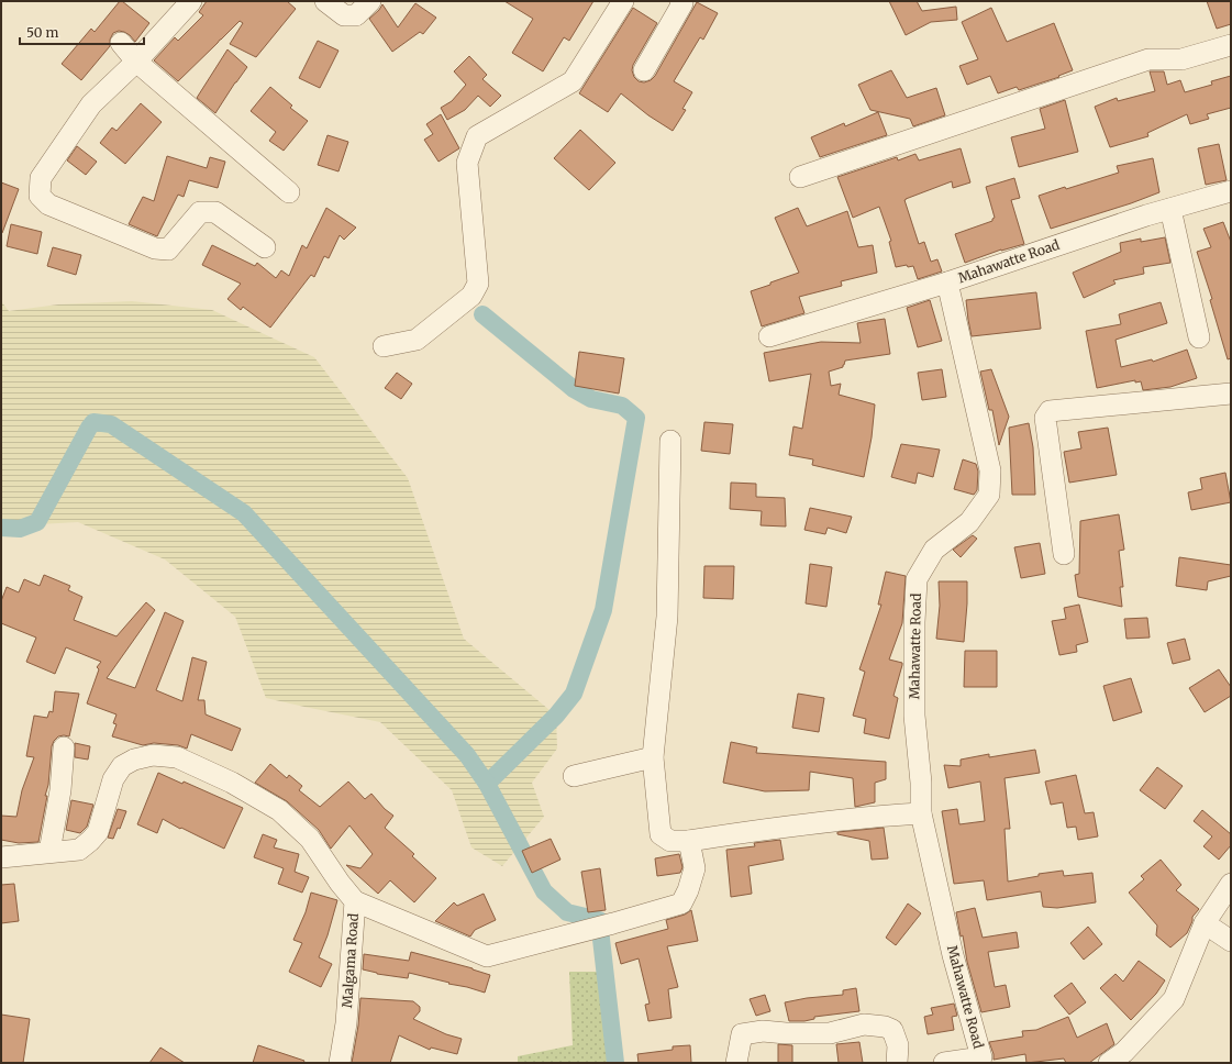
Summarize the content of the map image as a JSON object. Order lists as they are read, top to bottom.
{
  "streets": {
    "street": ["Mahawatte Road", "Malgama Road"]
  },
  "scale_bar": "50 m"
}
